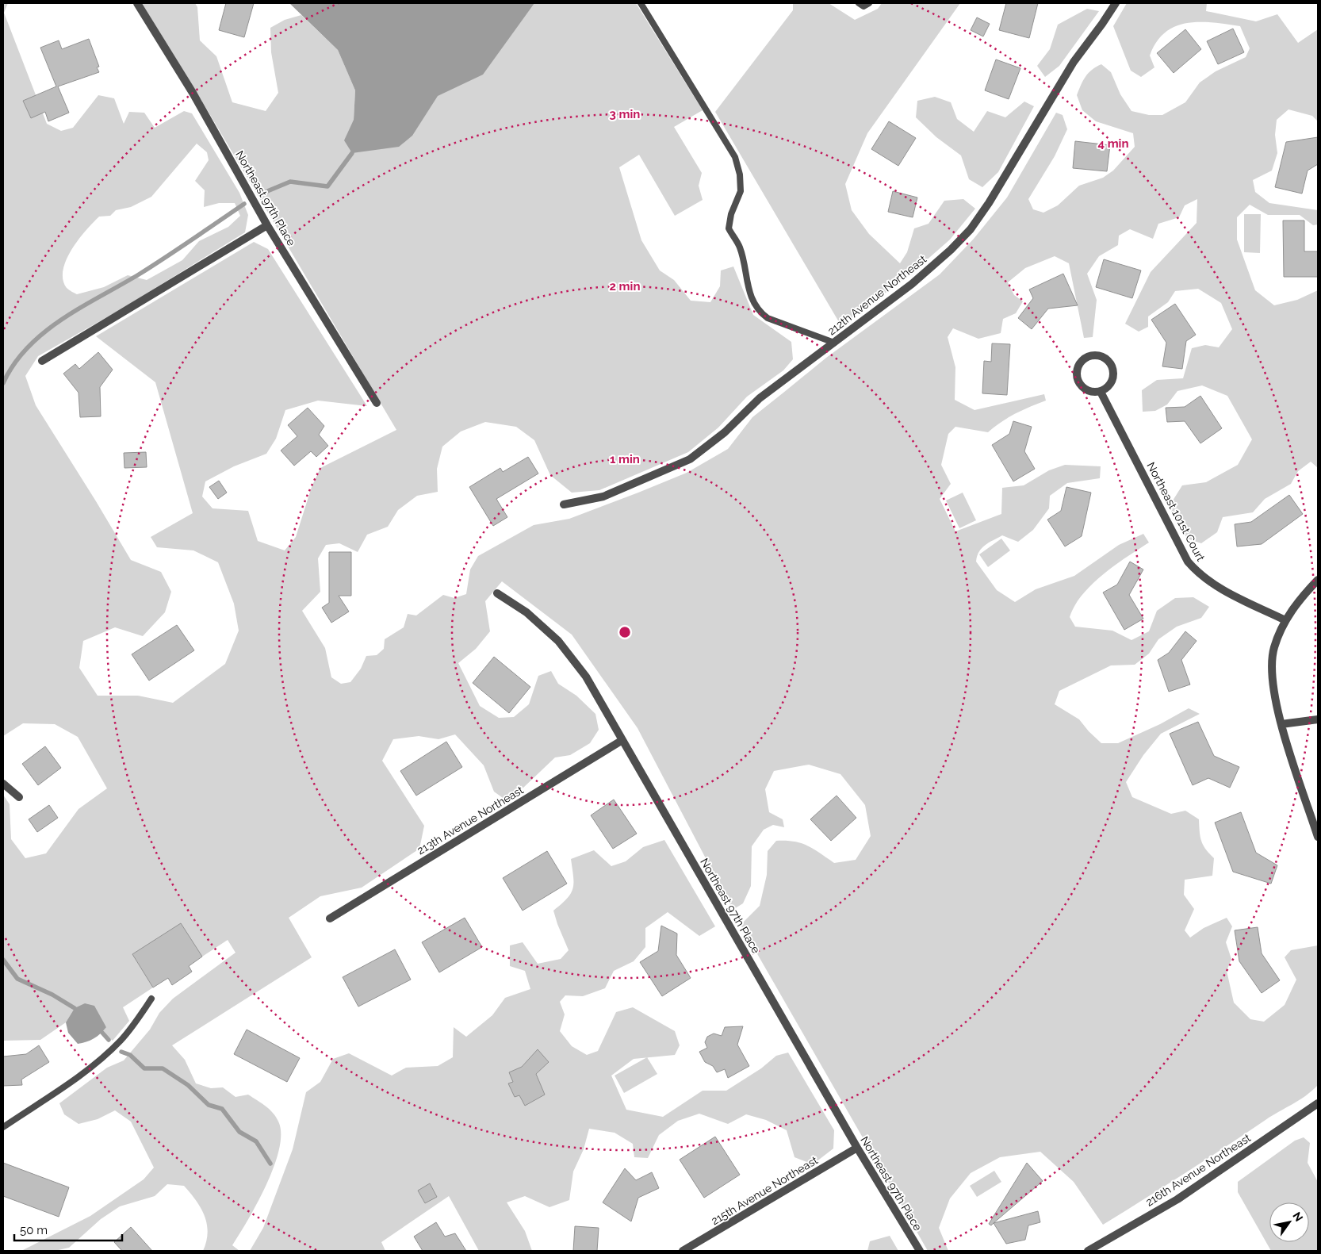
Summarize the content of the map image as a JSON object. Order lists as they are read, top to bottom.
{
  "streets": {
    "street": [
      "Northeast 97th Place",
      "212th Avenue Northeast",
      "Northeast 101st Court",
      "213th Avenue Northeast",
      "216th Avenue Northeast",
      "215th Avenue Northeast"
    ]
  },
  "crossings": [
    ["Northeast 97th Place", "213th Avenue Northeast"],
    ["Northeast 97th Place", "215th Avenue Northeast"]
  ],
  "scale_bar": "50 m",
  "north": "top right",
  "rings": [
    "3 min",
    "4 min",
    "2 min",
    "1 min"
  ]
}
